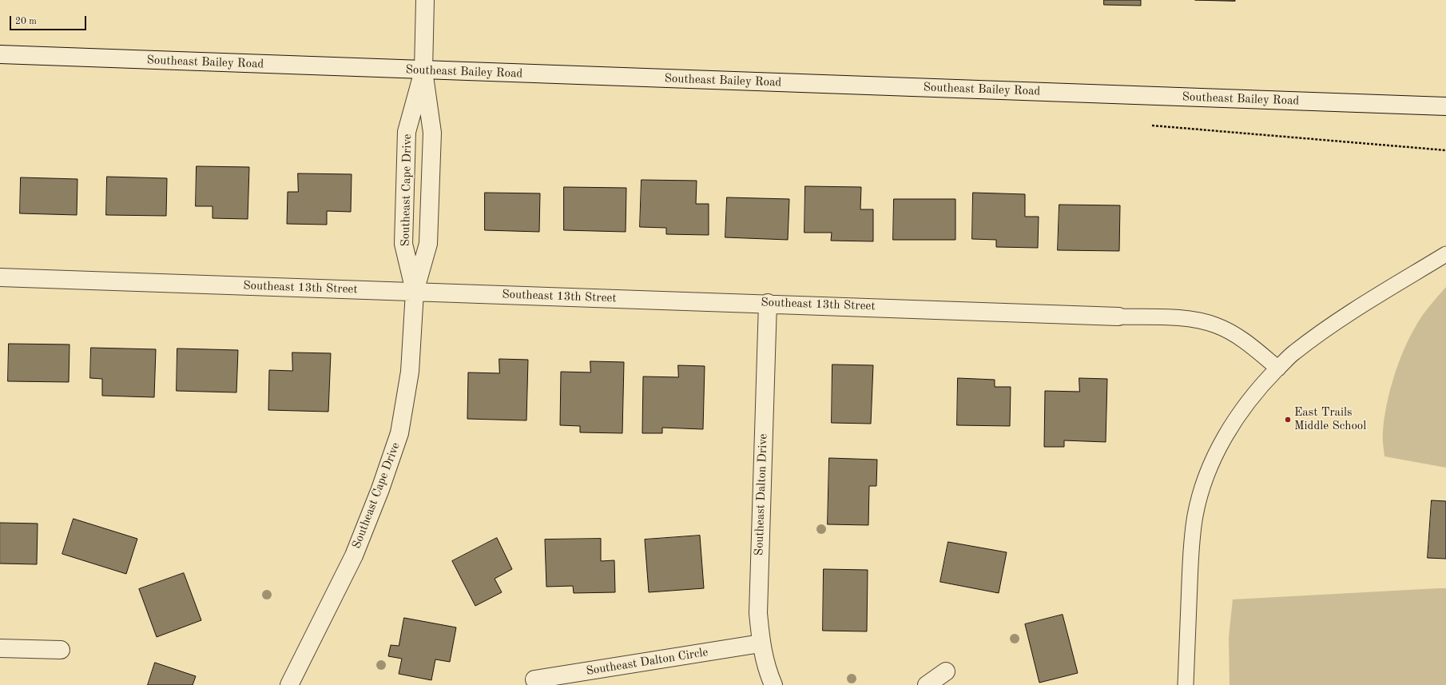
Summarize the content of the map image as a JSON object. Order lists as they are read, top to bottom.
{
  "streets": {
    "street": [
      "Southeast Bailey Road",
      "Southeast Cape Drive",
      "Southeast 13th Street",
      "Southeast Dalton Drive",
      "Southeast Dalton Circle"
    ]
  },
  "crossings": [
    ["Southeast Bailey Road", "Southeast Cape Drive"],
    ["Southeast Cape Drive", "Southeast 13th Street"],
    ["Southeast 13th Street", "Southeast Dalton Drive"],
    ["Southeast Dalton Drive", "Southeast Dalton Circle"]
  ],
  "places": ["East Trails Middle School"],
  "scale_bar": "20 m"
}
